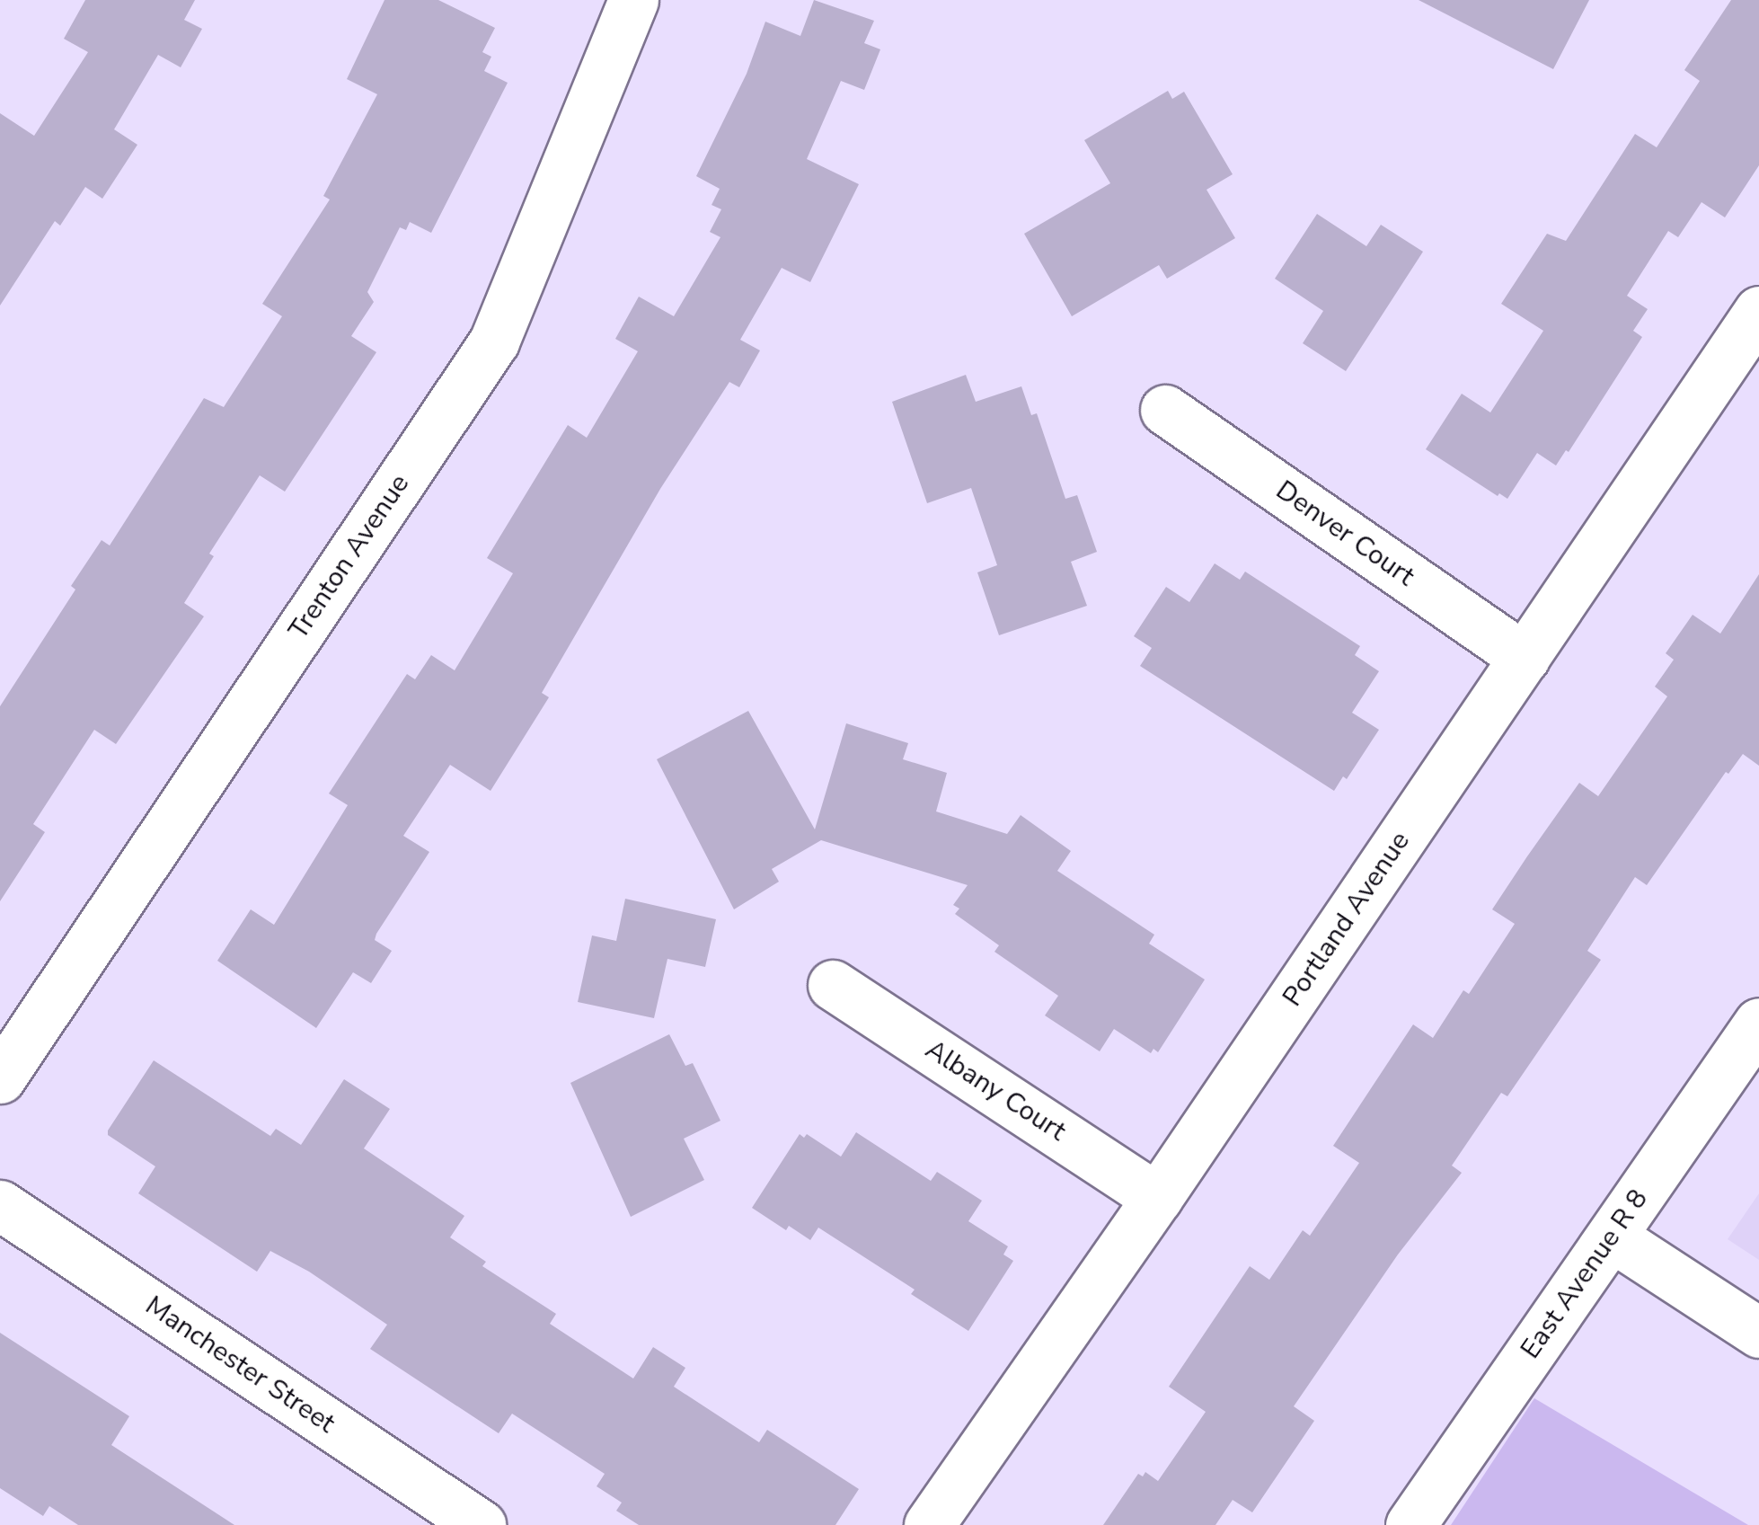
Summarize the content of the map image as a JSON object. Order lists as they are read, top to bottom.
{
  "streets": {
    "street": [
      "Denver Court",
      "Trenton Avenue",
      "Portland Avenue",
      "Albany Court",
      "East Avenue R 8",
      "Manchester Street"
    ]
  },
  "crossings": [
    ["Denver Court", "Portland Avenue"],
    ["Portland Avenue", "Albany Court"]
  ]
}
